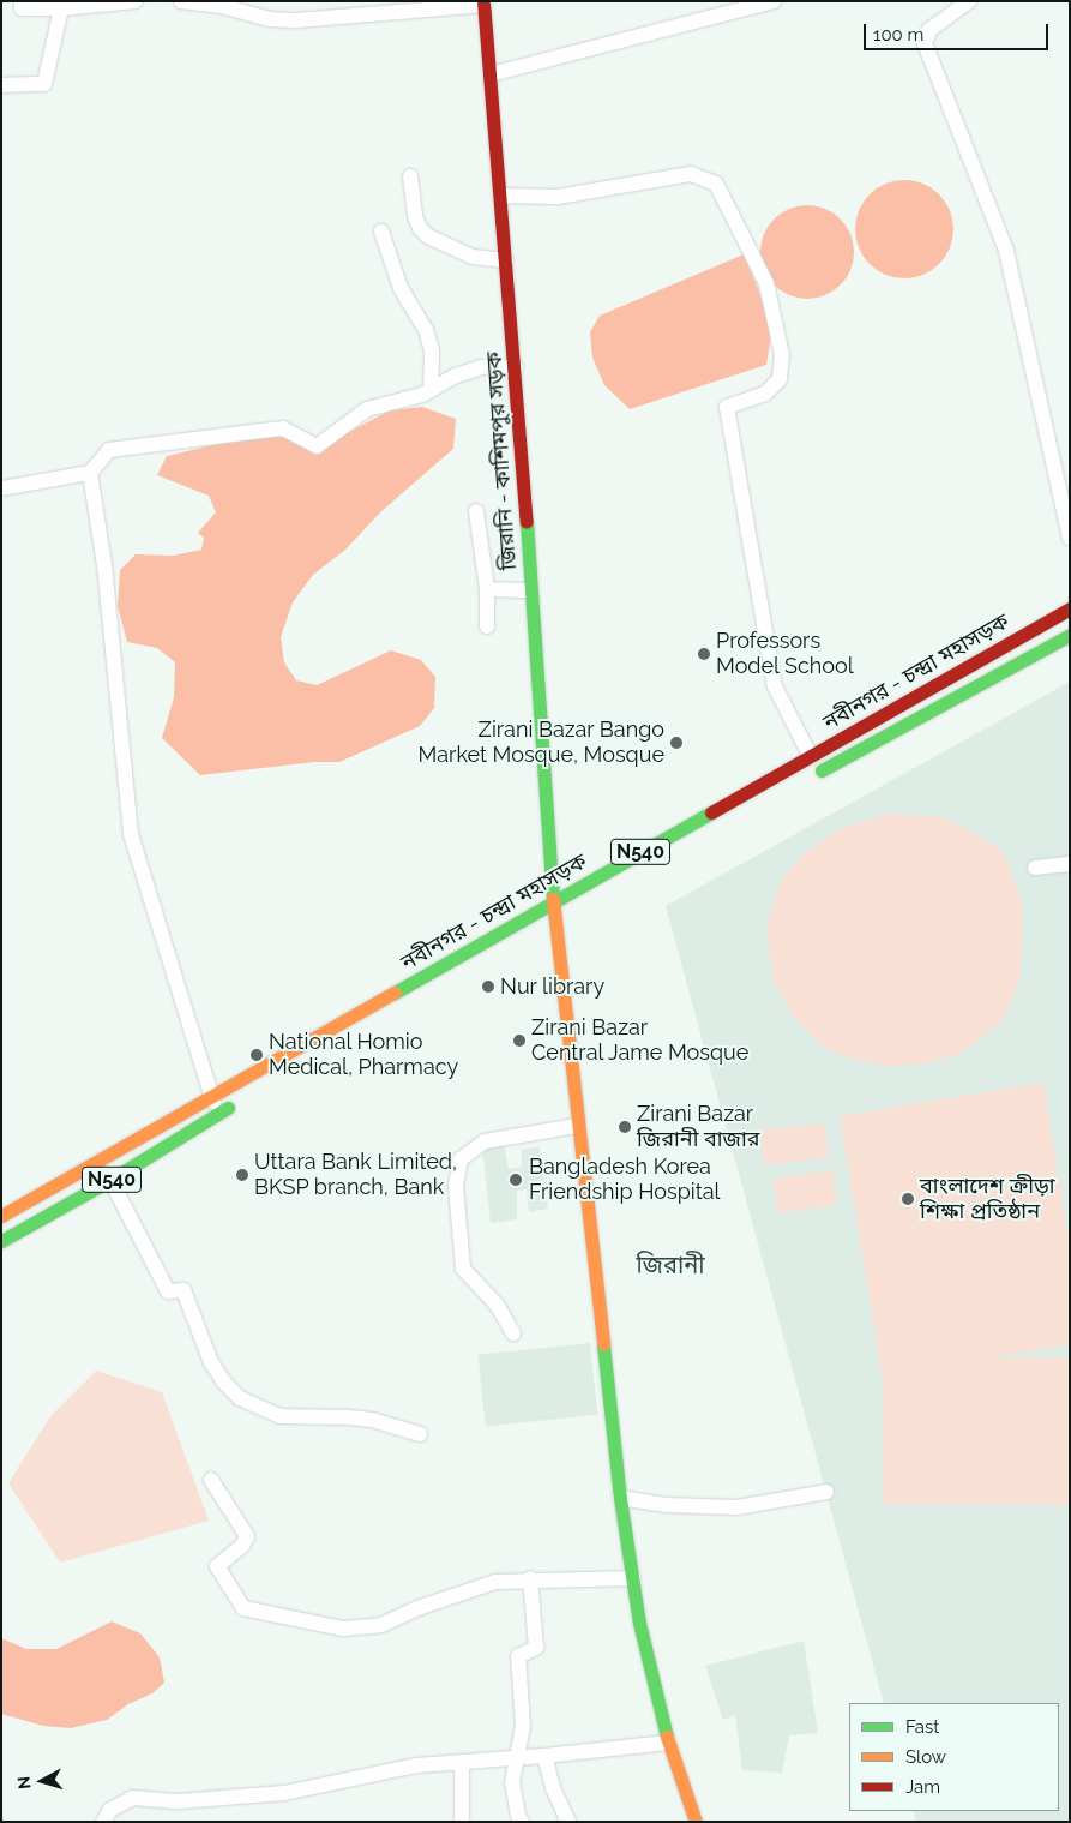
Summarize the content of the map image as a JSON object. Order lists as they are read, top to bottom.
{
  "streets": {
    "main road": ["জিরানি - কাশিমপুর সড়ক", "নবীনগর - চন্দ্রা মহাসড়ক", "N540"]
  },
  "crossings": [
    ["জিরানি - কাশিমপুর সড়ক", "নবীনগর - চন্দ্রা মহাসড়ক"]
  ],
  "districts": ["জিরানী"],
  "places": [
    "Professors Model School",
    "Zirani Bazar Bango Market Mosque, Mosque",
    "Nur library",
    "Zirani Bazar Central Jame Mosque",
    "National Homio Medical, Pharmacy",
    "Zirani Bazar জিরানী বাজার",
    "Uttara Bank Limited, BKSP branch, Bank",
    "Bangladesh Korea Friendship Hospital",
    "বাংলাদেশ ক্রীড়া শিক্ষা প্রতিষ্ঠান"
  ],
  "legend": ["Fast", "Slow", "Jam"],
  "scale_bar": "100 m",
  "north": "left"
}
